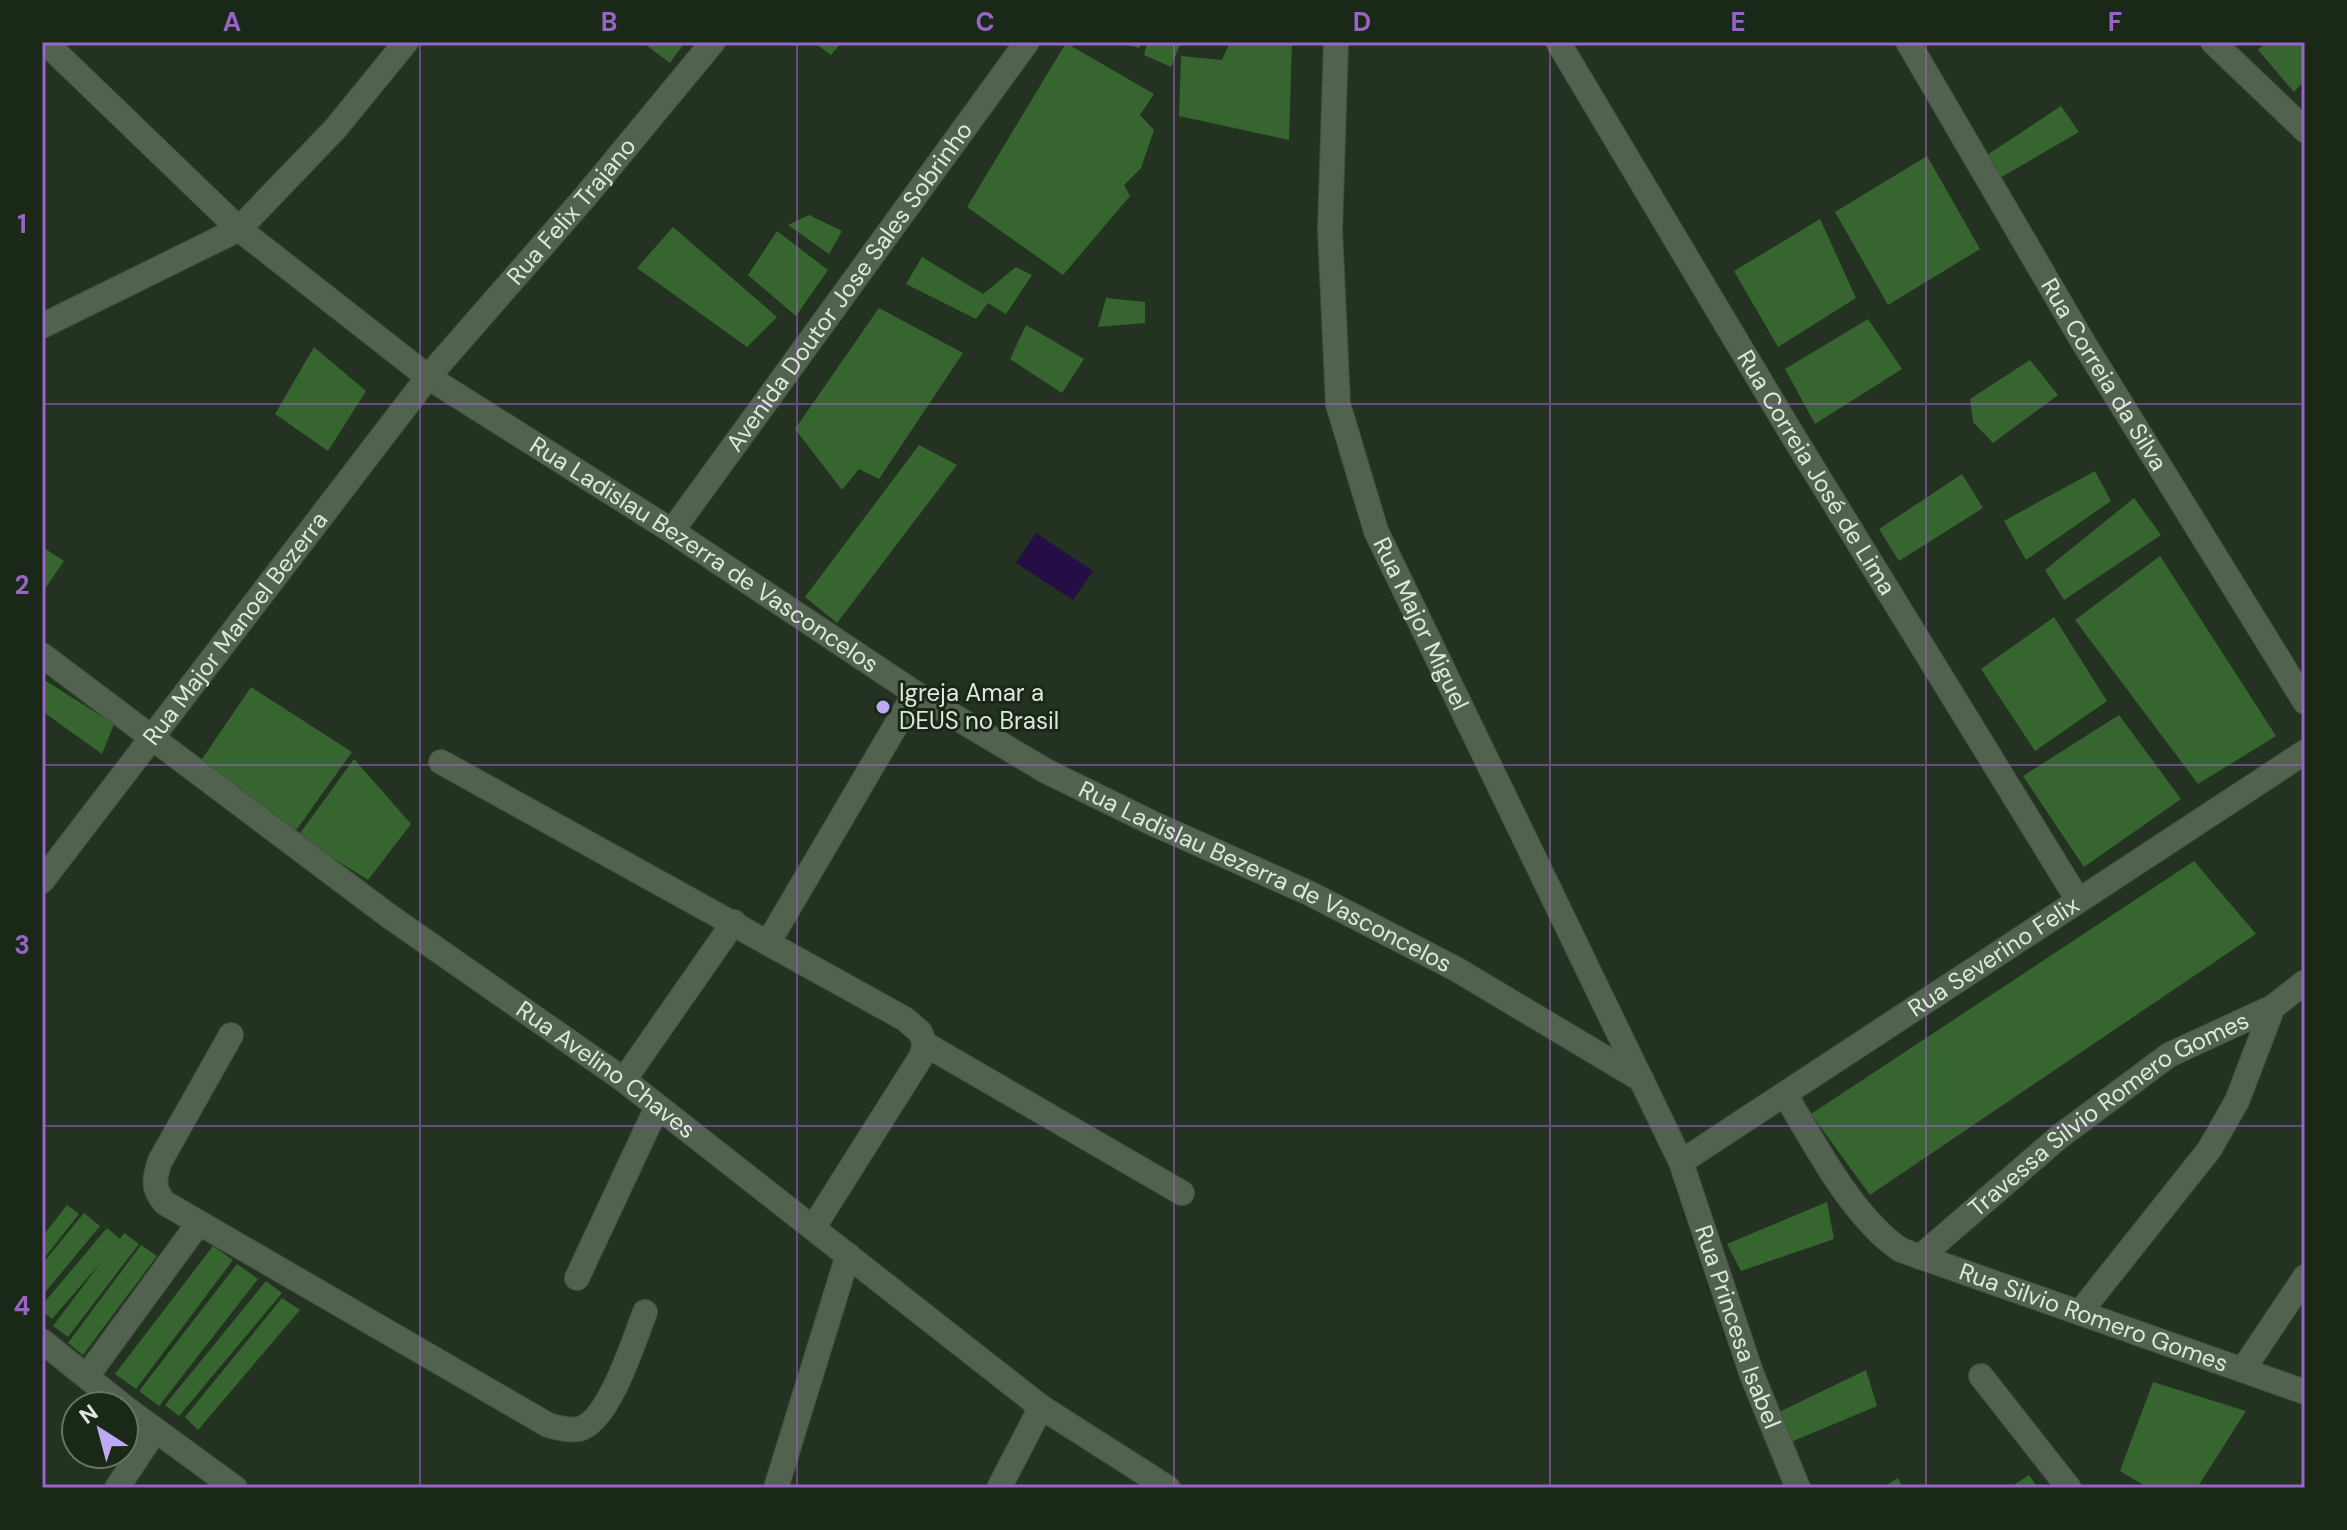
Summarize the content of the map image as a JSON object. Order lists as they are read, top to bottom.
{
  "streets": {
    "street": [
      "Rua Felix Trajano",
      "Avenida Doutor Jose Sales Sobrinho",
      "Rua Correia da Silva",
      "Rua Correia José de Lima",
      "Rua Ladislau Bezerra de Vasconcelos",
      "Rua Major Miguel",
      "Rua Major Manoel Bezerra",
      "Rua Severino Felix",
      "Rua Avelino Chaves",
      "Travessa Silvio Romero Gomes",
      "Rua Silvio Romero Gomes",
      "Rua Princesa Isabel"
    ]
  },
  "crossings": [
    ["Rua Felix Trajano", "Rua Ladislau Bezerra de Vasconcelos"],
    ["Rua Felix Trajano", "Rua Major Manoel Bezerra"],
    ["Avenida Doutor Jose Sales Sobrinho", "Rua Ladislau Bezerra de Vasconcelos"],
    ["Rua Correia José de Lima", "Rua Severino Felix"],
    ["Rua Ladislau Bezerra de Vasconcelos", "Rua Major Miguel"],
    ["Rua Ladislau Bezerra de Vasconcelos", "Rua Major Manoel Bezerra"],
    ["Rua Major Miguel", "Rua Severino Felix"],
    ["Rua Major Miguel", "Rua Princesa Isabel"],
    ["Rua Major Manoel Bezerra", "Rua Avelino Chaves"],
    ["Rua Severino Felix", "Rua Silvio Romero Gomes"],
    ["Rua Severino Felix", "Rua Princesa Isabel"],
    ["Travessa Silvio Romero Gomes", "Rua Silvio Romero Gomes"]
  ],
  "places": ["Igreja Amar a DEUS no Brasil"],
  "north": "top left",
  "grid": {
    "columns": [
      "A",
      "B",
      "C",
      "D",
      "E",
      "F"
    ],
    "rows": [
      "1",
      "2",
      "3",
      "4"
    ]
  }
}
